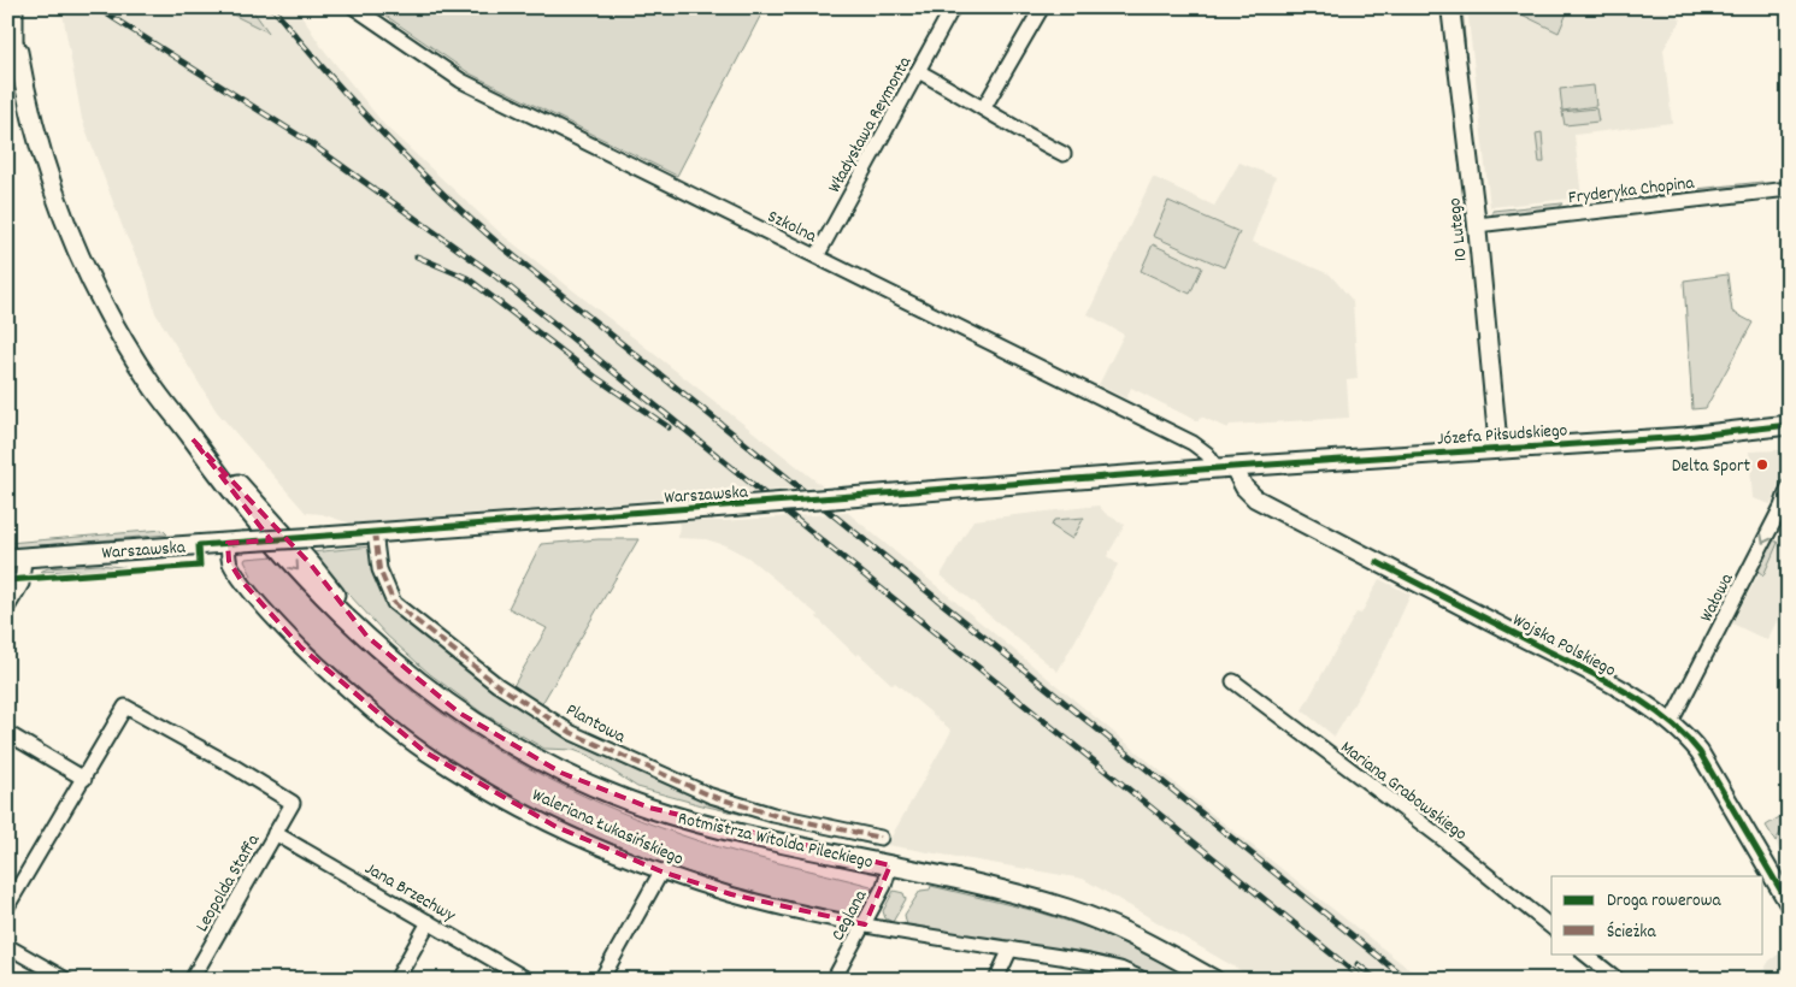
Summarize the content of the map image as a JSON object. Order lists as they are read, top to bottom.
{
  "streets": {
    "main road": ["Józefa Piłsudskiego", "Warszawska", "Rotmistrza Witolda Pileckiego"],
    "street": [
      "Władysława Reymonta",
      "Fryderyka Chopina",
      "Szkolna",
      "10 Lutego",
      "Wałowa",
      "Wojska Polskiego",
      "Plantowa",
      "Mariana Grabowskiego",
      "Waleriana Łukasińskiego",
      "Leopolda Staffa",
      "Jana Brzechwy",
      "Ceglana"
    ]
  },
  "crossings": [
    ["Władysława Reymonta", "Szkolna"],
    ["Fryderyka Chopina", "10 Lutego"],
    ["Szkolna", "Józefa Piłsudskiego"],
    ["Szkolna", "Warszawska"],
    ["Szkolna", "Wojska Polskiego"],
    ["10 Lutego", "Józefa Piłsudskiego"],
    ["Józefa Piłsudskiego", "Warszawska"],
    ["Józefa Piłsudskiego", "Wojska Polskiego"],
    ["Warszawska", "Wojska Polskiego"],
    ["Warszawska", "Plantowa"],
    ["Warszawska", "Waleriana Łukasińskiego"],
    ["Wałowa", "Wojska Polskiego"],
    ["Waleriana Łukasińskiego", "Ceglana"],
    ["Rotmistrza Witolda Pileckiego", "Ceglana"],
    ["Leopolda Staffa", "Jana Brzechwy"]
  ],
  "one_way": ["Wałowa"],
  "places": ["Delta Sport"],
  "legend": ["Droga rowerowa", "Ścieżka"]
}
